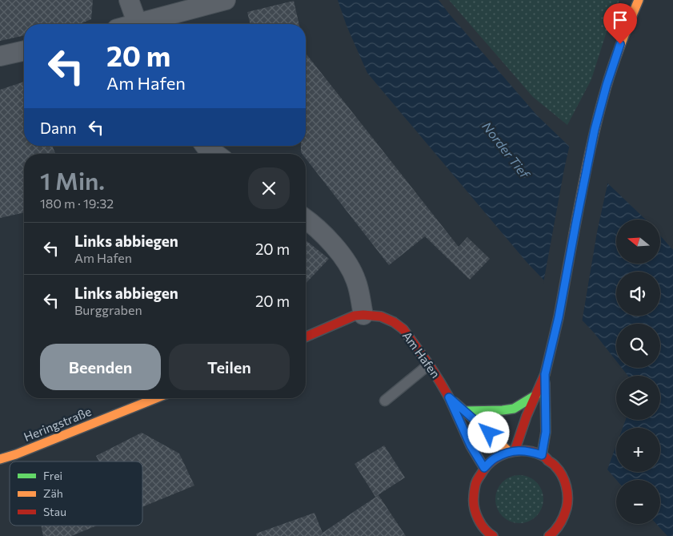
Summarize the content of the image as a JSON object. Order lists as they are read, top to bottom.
{
  "streets": {
    "main road": ["Am Hafen", "Heringstraße"]
  },
  "water": ["Norder Tief"],
  "legend": ["Frei", "Zäh", "Stau"],
  "north": "left",
  "page": {
    "turn": ["20 m", "Am Hafen"],
    "then": "Dann",
    "heading": ["1 Min.", "180 m · 19:32"],
    "map_buttons": ["+", "−"],
    "list": [
      {
        "name": "Links abbiegen",
        "note": "Am Hafen",
        "value": "20 m"
      },
      {
        "name": "Links abbiegen",
        "note": "Burggraben",
        "value": "20 m"
      }
    ],
    "buttons": ["Beenden", "Teilen"]
  }
}
